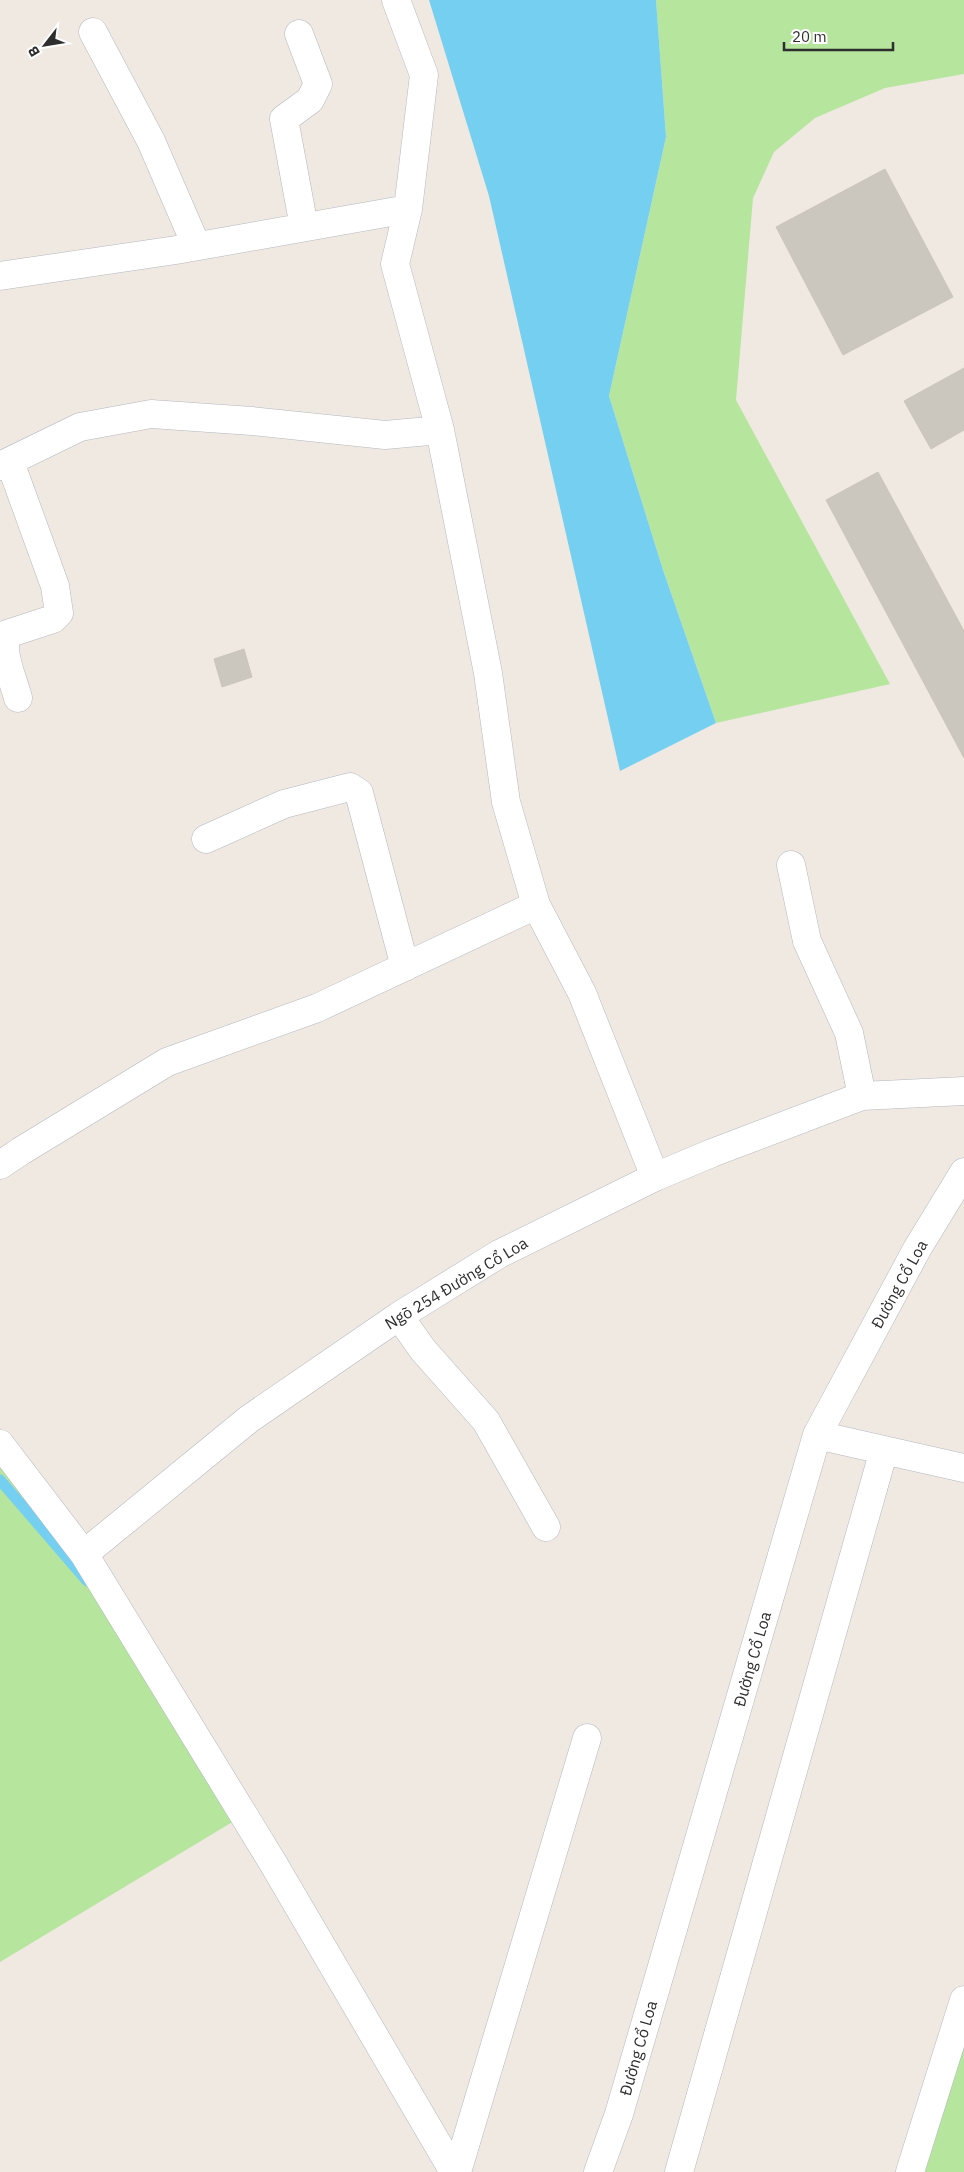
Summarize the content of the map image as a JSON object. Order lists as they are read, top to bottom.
{
  "streets": {
    "street": ["Ngõ 254 Đường Cổ Loa", "Đường Cổ Loa"]
  },
  "scale_bar": "20 m",
  "north": "bottom left"
}
